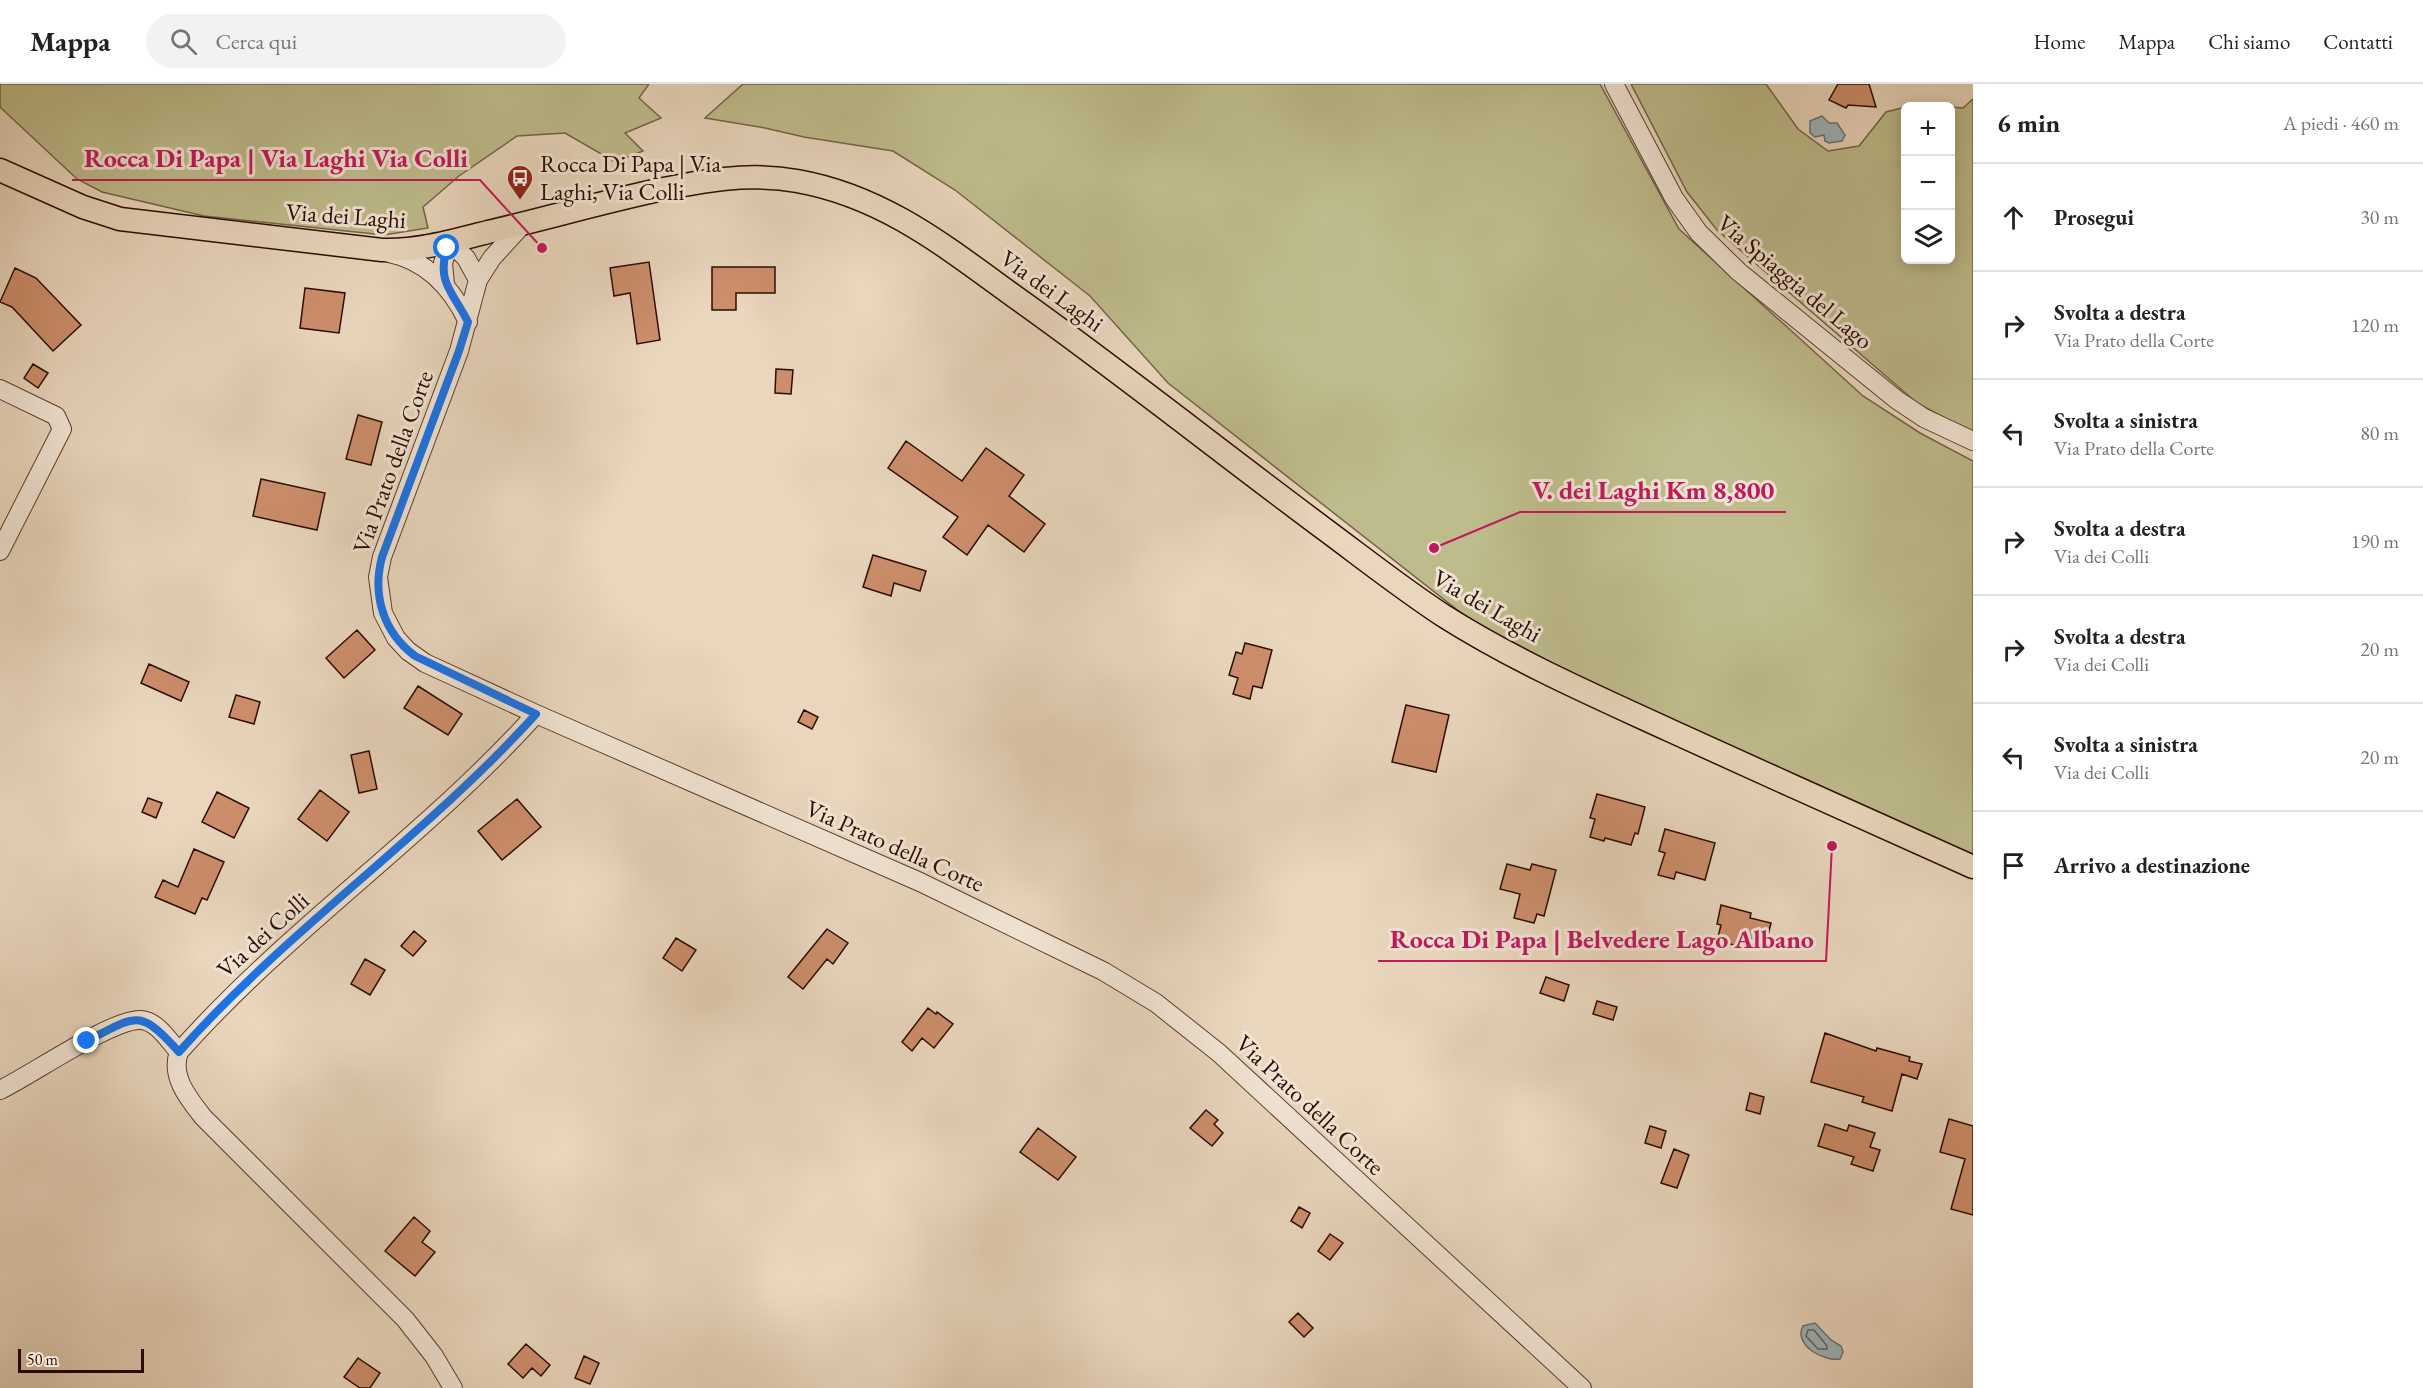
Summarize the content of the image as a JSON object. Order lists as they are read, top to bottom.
{
  "streets": {
    "main road": ["Via dei Laghi"],
    "street": ["Via Spiaggia del Lago", "Via Prato della Corte", "Via dei Colli"]
  },
  "crossings": [
    ["Via Prato della Corte", "Via dei Colli"]
  ],
  "places": {
    "bus stop": ["Rocca Di Papa | Via Laghi, Via Colli"],
    "other": ["Rocca Di Papa | Via Laghi Via Colli", "V. dei Laghi Km 8,800", "Rocca Di Papa | Belvedere Lago Albano"]
  },
  "scale_bar": "50 m",
  "page": {
    "header": "Mappa",
    "search": "Cerca qui",
    "nav": [
      "Home",
      "Mappa",
      "Chi siamo",
      "Contatti"
    ],
    "heading": ["6 min", "A piedi · 460 m"],
    "map_buttons": ["+", "−"],
    "list": [
      ["Prosegui", "30 m"],
      ["Svolta a destra", "Via Prato della Corte", "120 m"],
      ["Svolta a sinistra", "Via Prato della Corte", "80 m"],
      ["Svolta a destra", "Via dei Colli", "190 m"],
      ["Svolta a destra", "Via dei Colli", "20 m"],
      ["Svolta a sinistra", "Via dei Colli", "20 m"],
      "Arrivo a destinazione"
    ],
    "scale": "50 m"
  }
}
